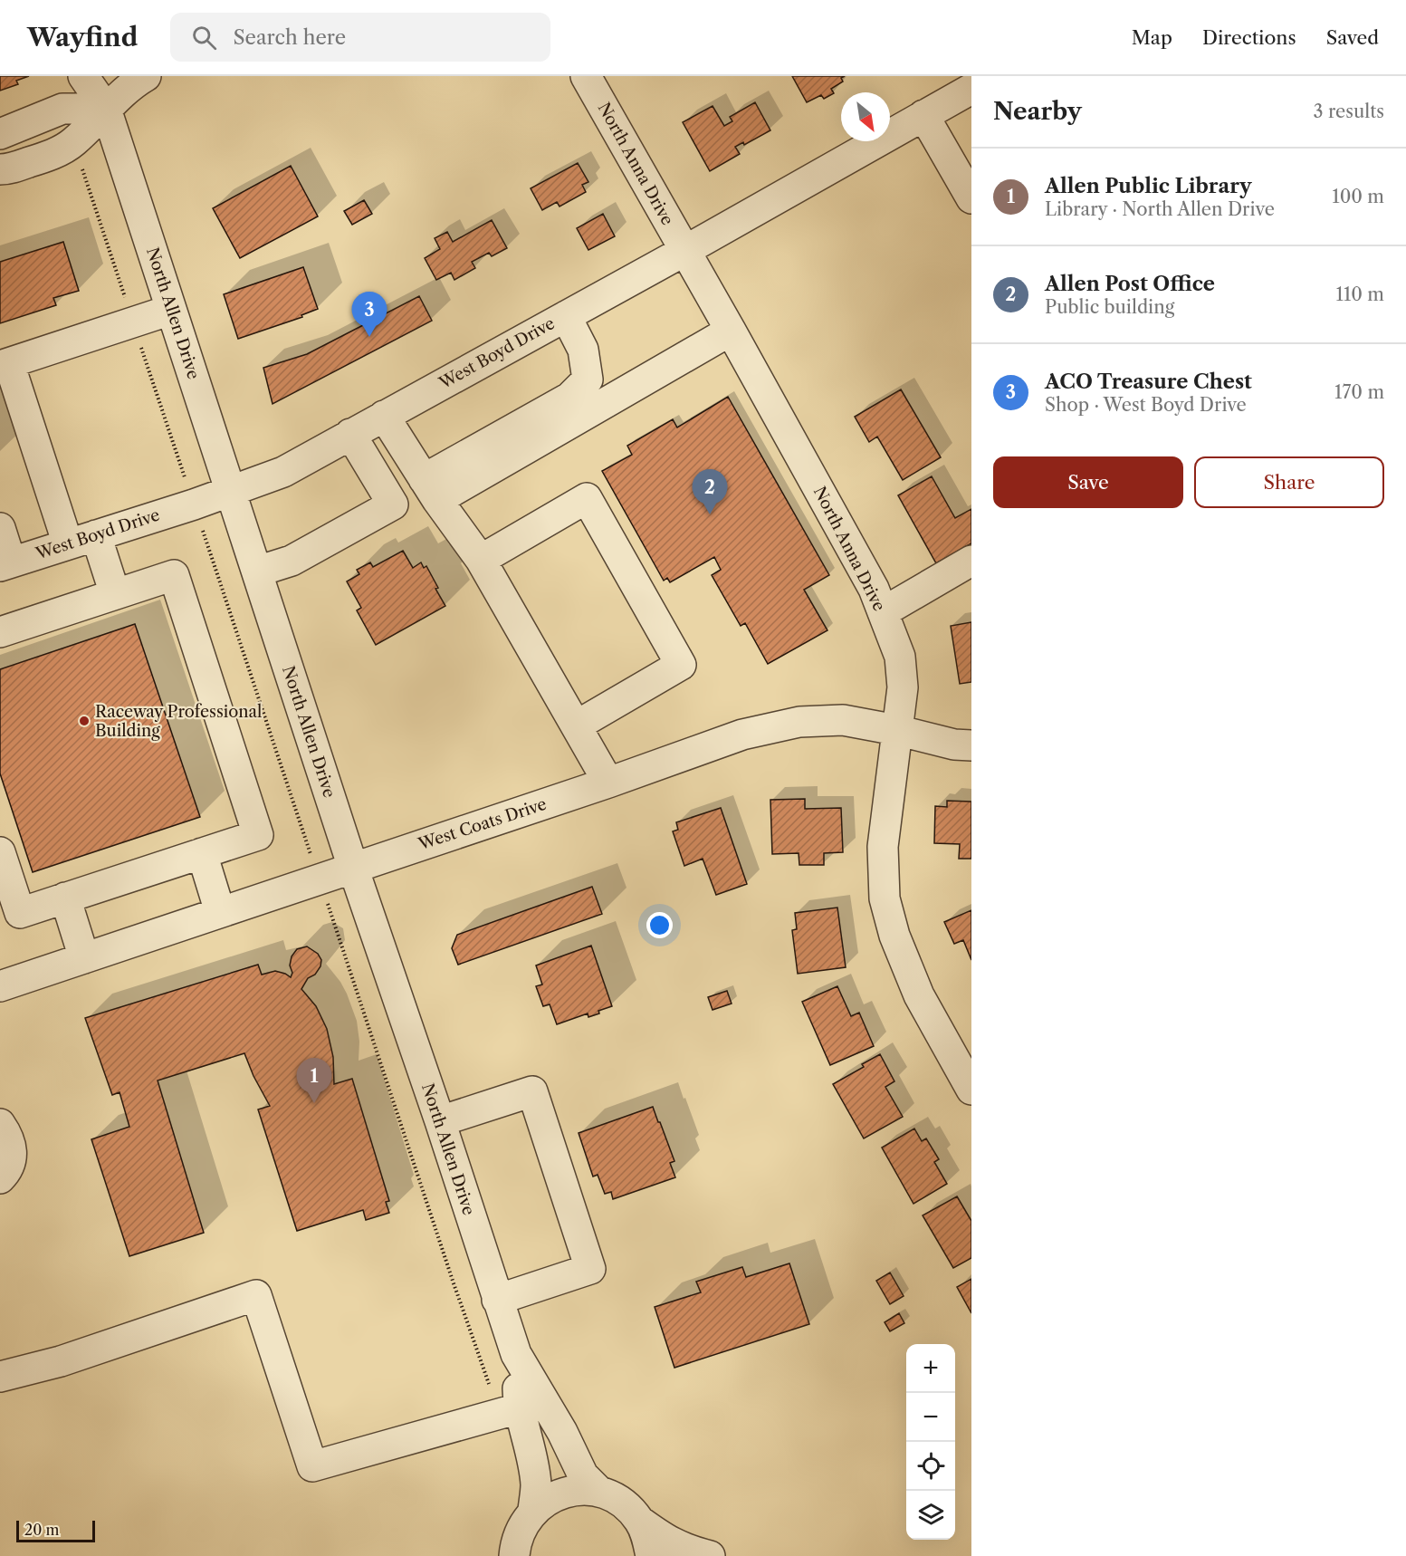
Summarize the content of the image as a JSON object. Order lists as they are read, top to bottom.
{
  "streets": {
    "street": [
      "North Anna Drive",
      "North Allen Drive",
      "West Boyd Drive",
      "West Coats Drive"
    ]
  },
  "crossings": [
    ["North Anna Drive", "West Boyd Drive"],
    ["North Anna Drive", "West Coats Drive"],
    ["North Allen Drive", "West Boyd Drive"],
    ["North Allen Drive", "West Coats Drive"]
  ],
  "places": ["Raceway Professional Building"],
  "scale_bar": "20 m",
  "north": "bottom right",
  "page": {
    "header": "Wayfind",
    "search": "Search here",
    "nav": ["Map", "Directions", "Saved"],
    "heading": ["Nearby", "3 results"],
    "list": [
      {
        "mark": "1",
        "name": "Allen Public Library",
        "note": "Library · North Allen Drive",
        "value": "100 m"
      },
      {
        "mark": "2",
        "name": "Allen Post Office",
        "note": "Public building",
        "value": "110 m"
      },
      {
        "mark": "3",
        "name": "ACO Treasure Chest",
        "note": "Shop · West Boyd Drive",
        "value": "170 m"
      }
    ],
    "pins": ["3", "2", "1"],
    "buttons": ["Save", "Share"],
    "map_buttons": ["+", "−"],
    "scale": "20 m"
  }
}
